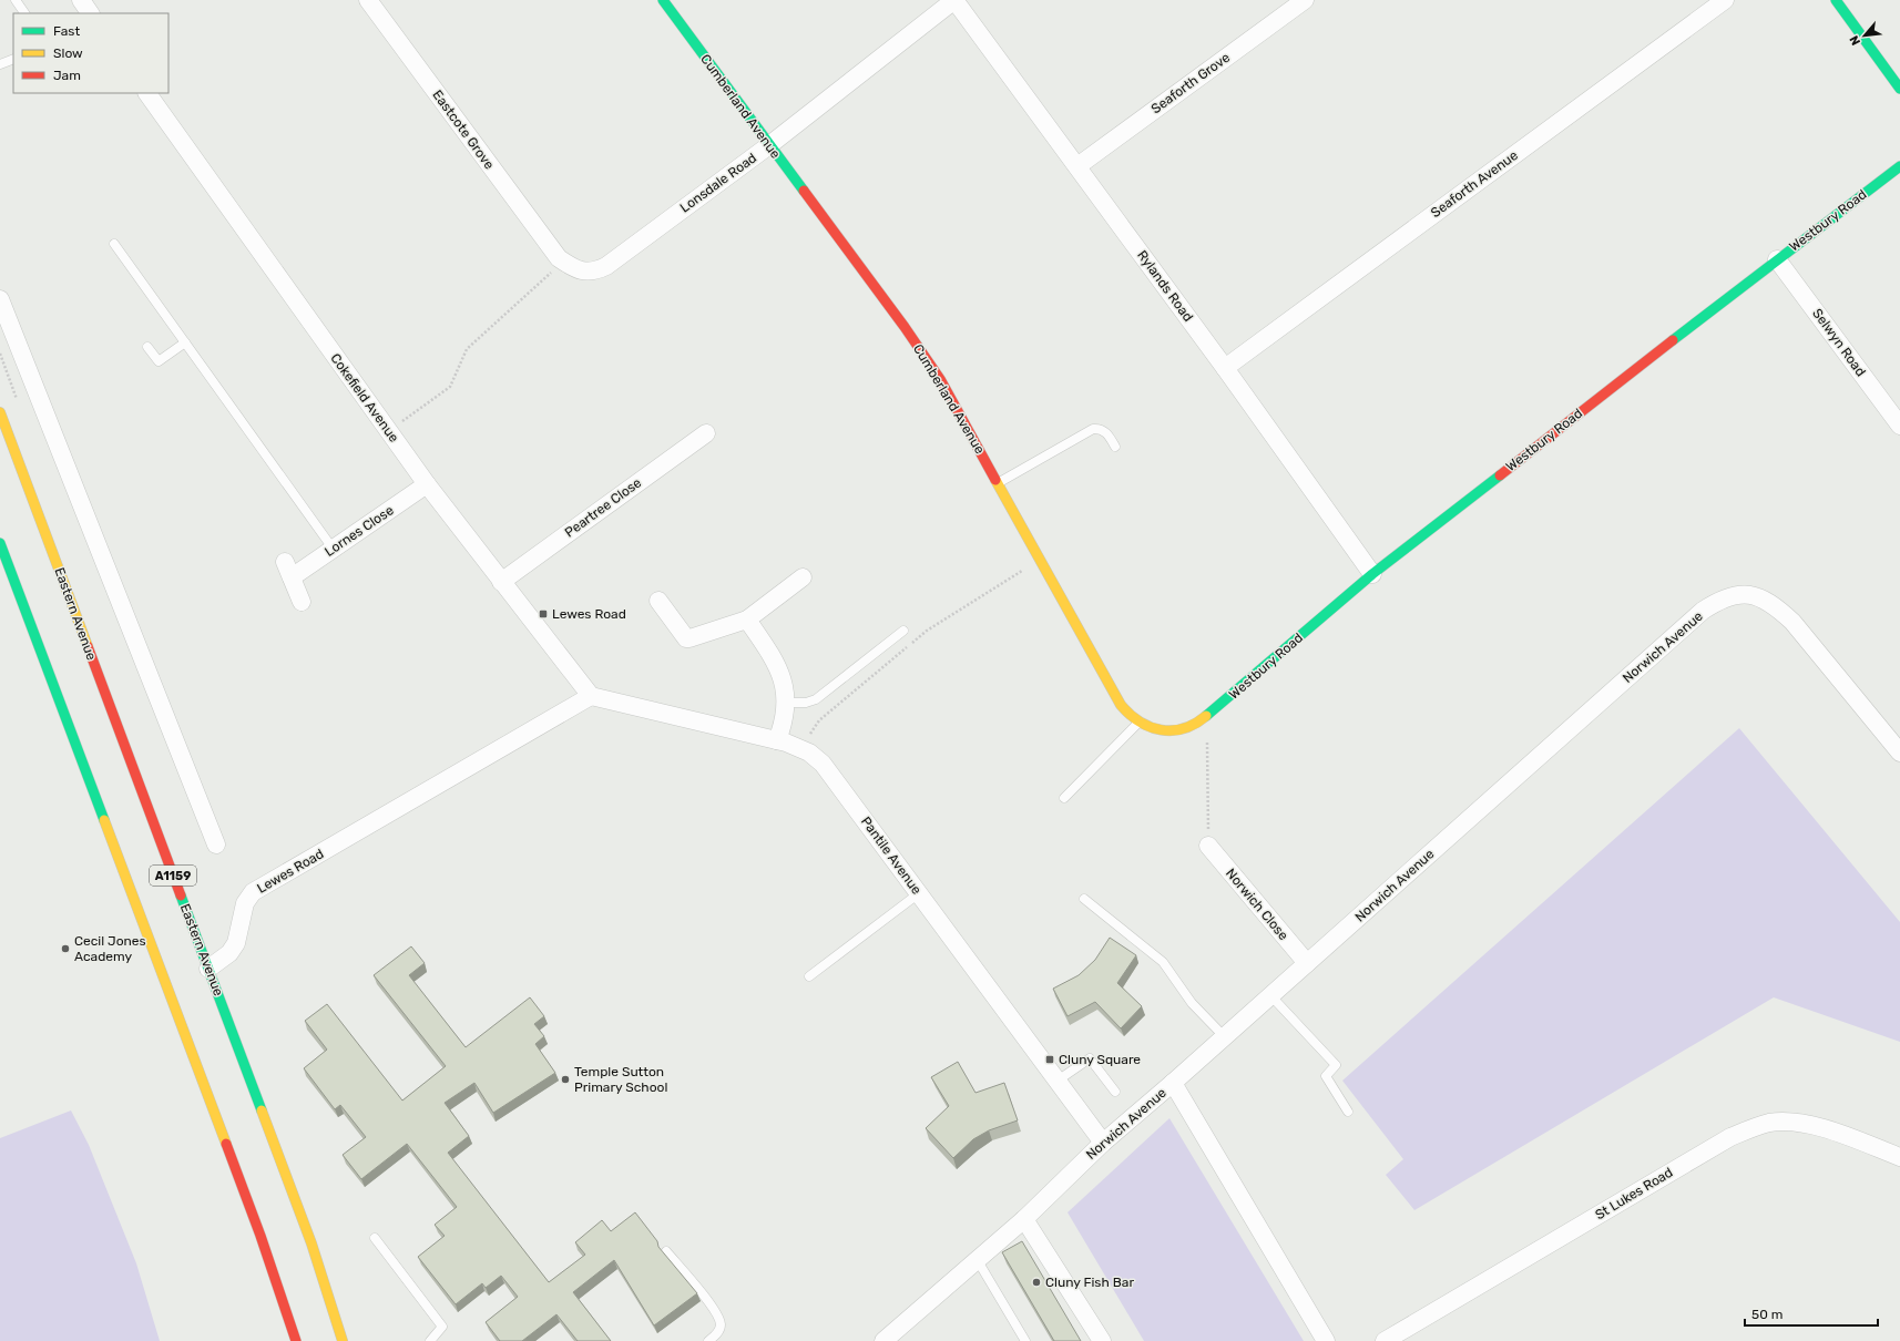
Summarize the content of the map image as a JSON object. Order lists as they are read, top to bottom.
{
  "streets": {
    "street": [
      "Seaforth Grove",
      "Cumberland Avenue",
      "Eastcote Grove",
      "Lonsdale Road",
      "Seaforth Avenue",
      "Westbury Road",
      "Rylands Road",
      "Selwyn Road",
      "Cokefield Avenue",
      "Peartree Close",
      "Lornes Close",
      "Eastern Avenue",
      "Norwich Avenue",
      "Pantile Avenue",
      "Lewes Road",
      "A1159",
      "Norwich Close",
      "St Lukes Road"
    ]
  },
  "crossings": [
    ["Seaforth Grove", "Rylands Road"],
    ["Cumberland Avenue", "Lonsdale Road"],
    ["Cumberland Avenue", "Westbury Road"],
    ["Eastcote Grove", "Lonsdale Road"],
    ["Lonsdale Road", "Rylands Road"],
    ["Seaforth Avenue", "Rylands Road"],
    ["Westbury Road", "Rylands Road"],
    ["Westbury Road", "Selwyn Road"],
    ["Cokefield Avenue", "Peartree Close"],
    ["Cokefield Avenue", "Lornes Close"],
    ["Cokefield Avenue", "Pantile Avenue"],
    ["Cokefield Avenue", "Lewes Road"],
    ["Eastern Avenue", "Lewes Road"],
    ["Norwich Avenue", "Pantile Avenue"],
    ["Norwich Avenue", "Norwich Close"],
    ["Pantile Avenue", "Lewes Road"]
  ],
  "places": {
    "transit": ["Lewes Road", "Cluny Square"],
    "other": ["Cecil Jones Academy", "Temple Sutton Primary School", "Cluny Fish Bar"]
  },
  "legend": ["Fast", "Slow", "Jam"],
  "scale_bar": "50 m",
  "north": "bottom left"
}
